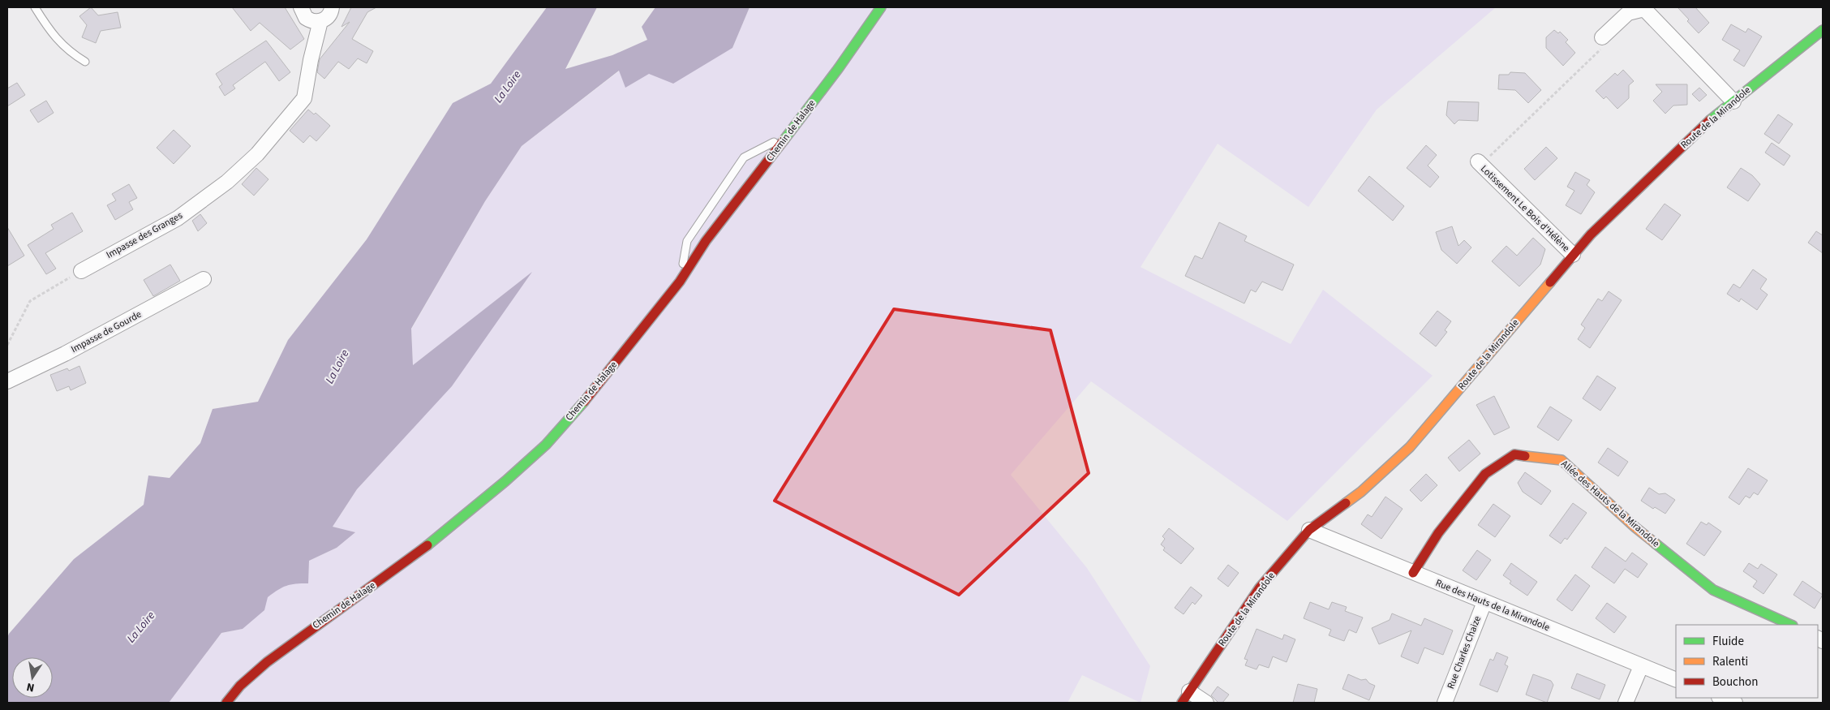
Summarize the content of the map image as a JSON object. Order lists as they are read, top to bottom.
{
  "streets": {
    "street": [
      "Route de la Mirandole",
      "Chemin de Halage",
      "Lotissement Le Bois d'Hélène",
      "Impasse des Granges",
      "Impasse de Gourde",
      "Allée des Hauts de la Mirandole",
      "Rue des Hauts de la Mirandole",
      "Rue Charles Chaize"
    ]
  },
  "crossings": [
    ["Route de la Mirandole", "Lotissement Le Bois d'Hélène"],
    ["Route de la Mirandole", "Rue des Hauts de la Mirandole"],
    ["Allée des Hauts de la Mirandole", "Rue des Hauts de la Mirandole"],
    ["Rue des Hauts de la Mirandole", "Rue Charles Chaize"]
  ],
  "water": ["La Loire"],
  "legend": ["Fluide", "Ralenti", "Bouchon"],
  "north": "bottom"
}
